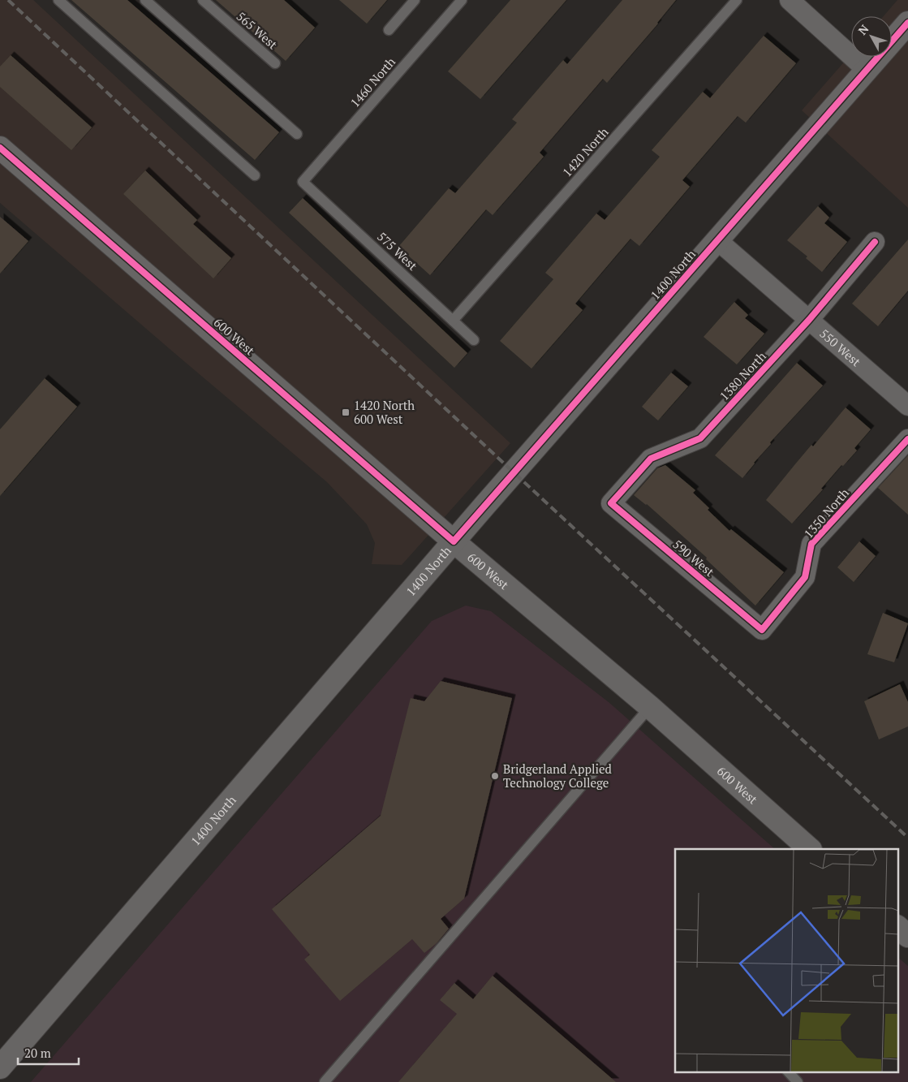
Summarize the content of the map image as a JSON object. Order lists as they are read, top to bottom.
{
  "streets": {
    "main road": ["1400 North", "600 West"],
    "street": [
      "550 West",
      "1380 North",
      "1350 North",
      "590 West"
    ],
    "lane": [
      "565 West",
      "1460 North",
      "1420 North",
      "575 West"
    ]
  },
  "crossings": [
    ["1460 North", "575 West"],
    ["1420 North", "575 West"],
    ["1400 North", "600 West"],
    ["1400 North", "550 West"],
    ["550 West", "1380 North"],
    ["1380 North", "590 West"],
    ["1350 North", "590 West"]
  ],
  "places": {
    "transit": ["1420 North 600 West"],
    "other": ["Bridgerland Applied Technology College"]
  },
  "scale_bar": "20 m",
  "north": "top left"
}
